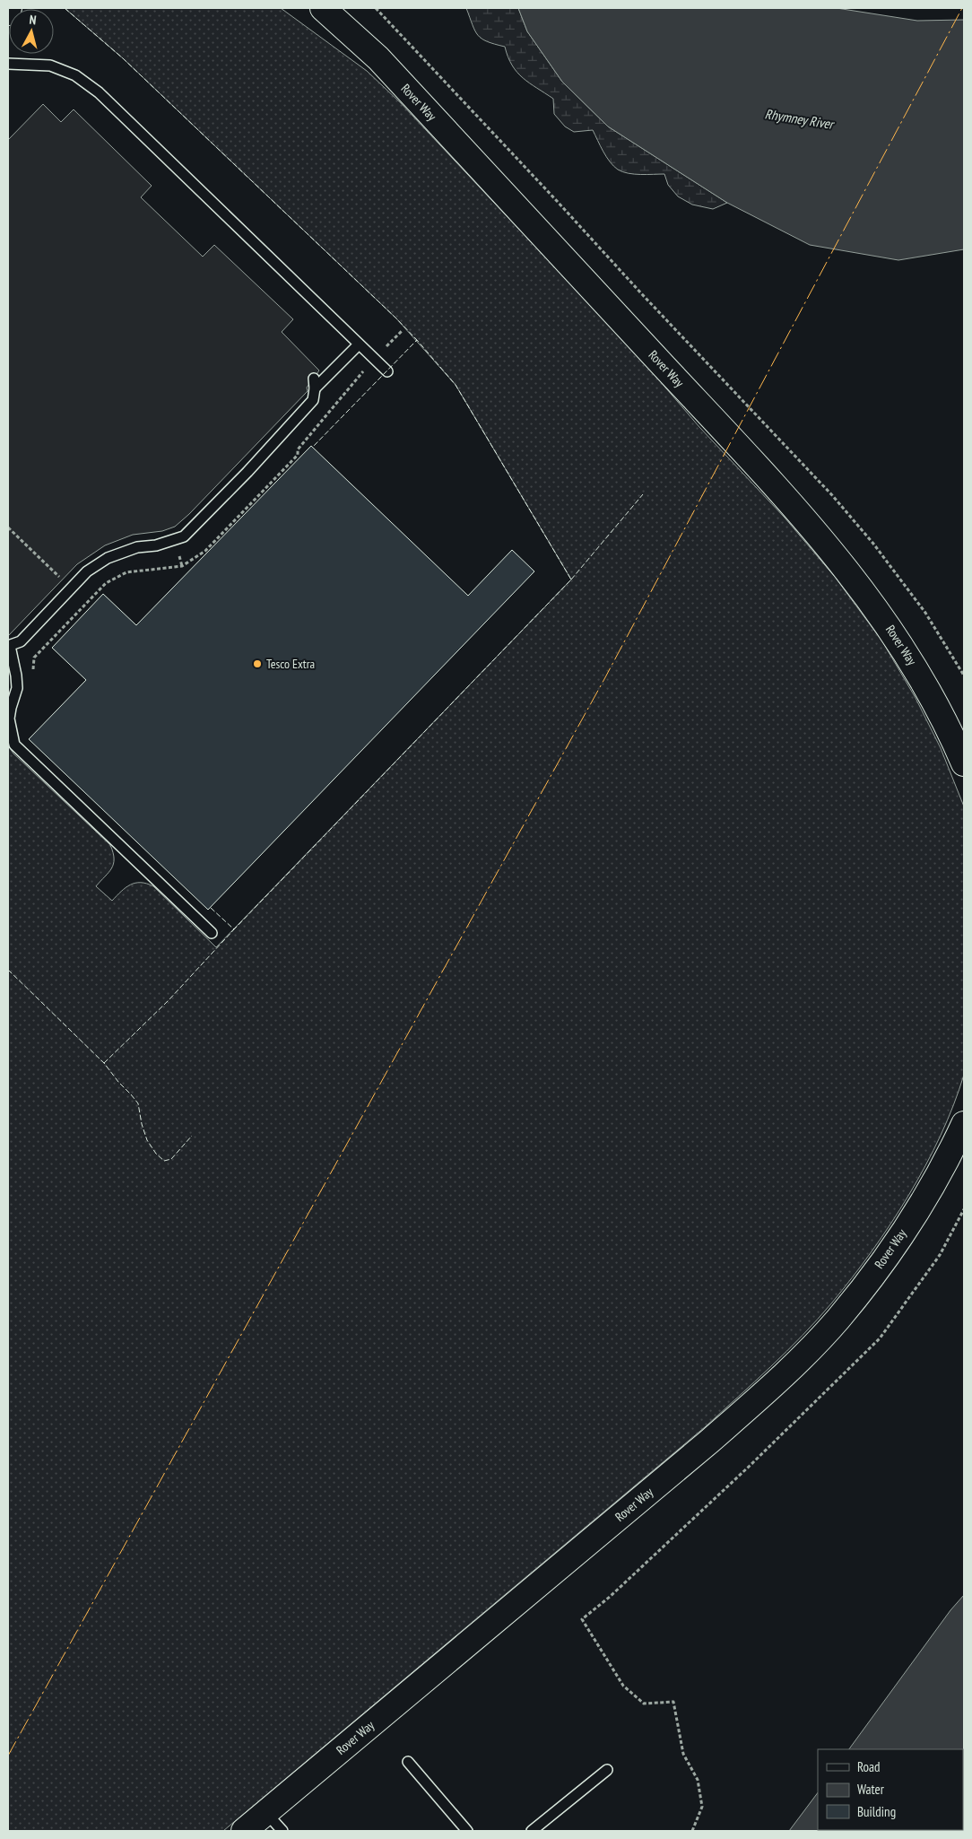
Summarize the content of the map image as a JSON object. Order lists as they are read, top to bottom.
{
  "streets": {
    "street": ["Rover Way"]
  },
  "water": ["Rhymney River"],
  "places": ["Tesco Extra"],
  "legend": ["Road", "Water", "Building"],
  "north": "top"
}
